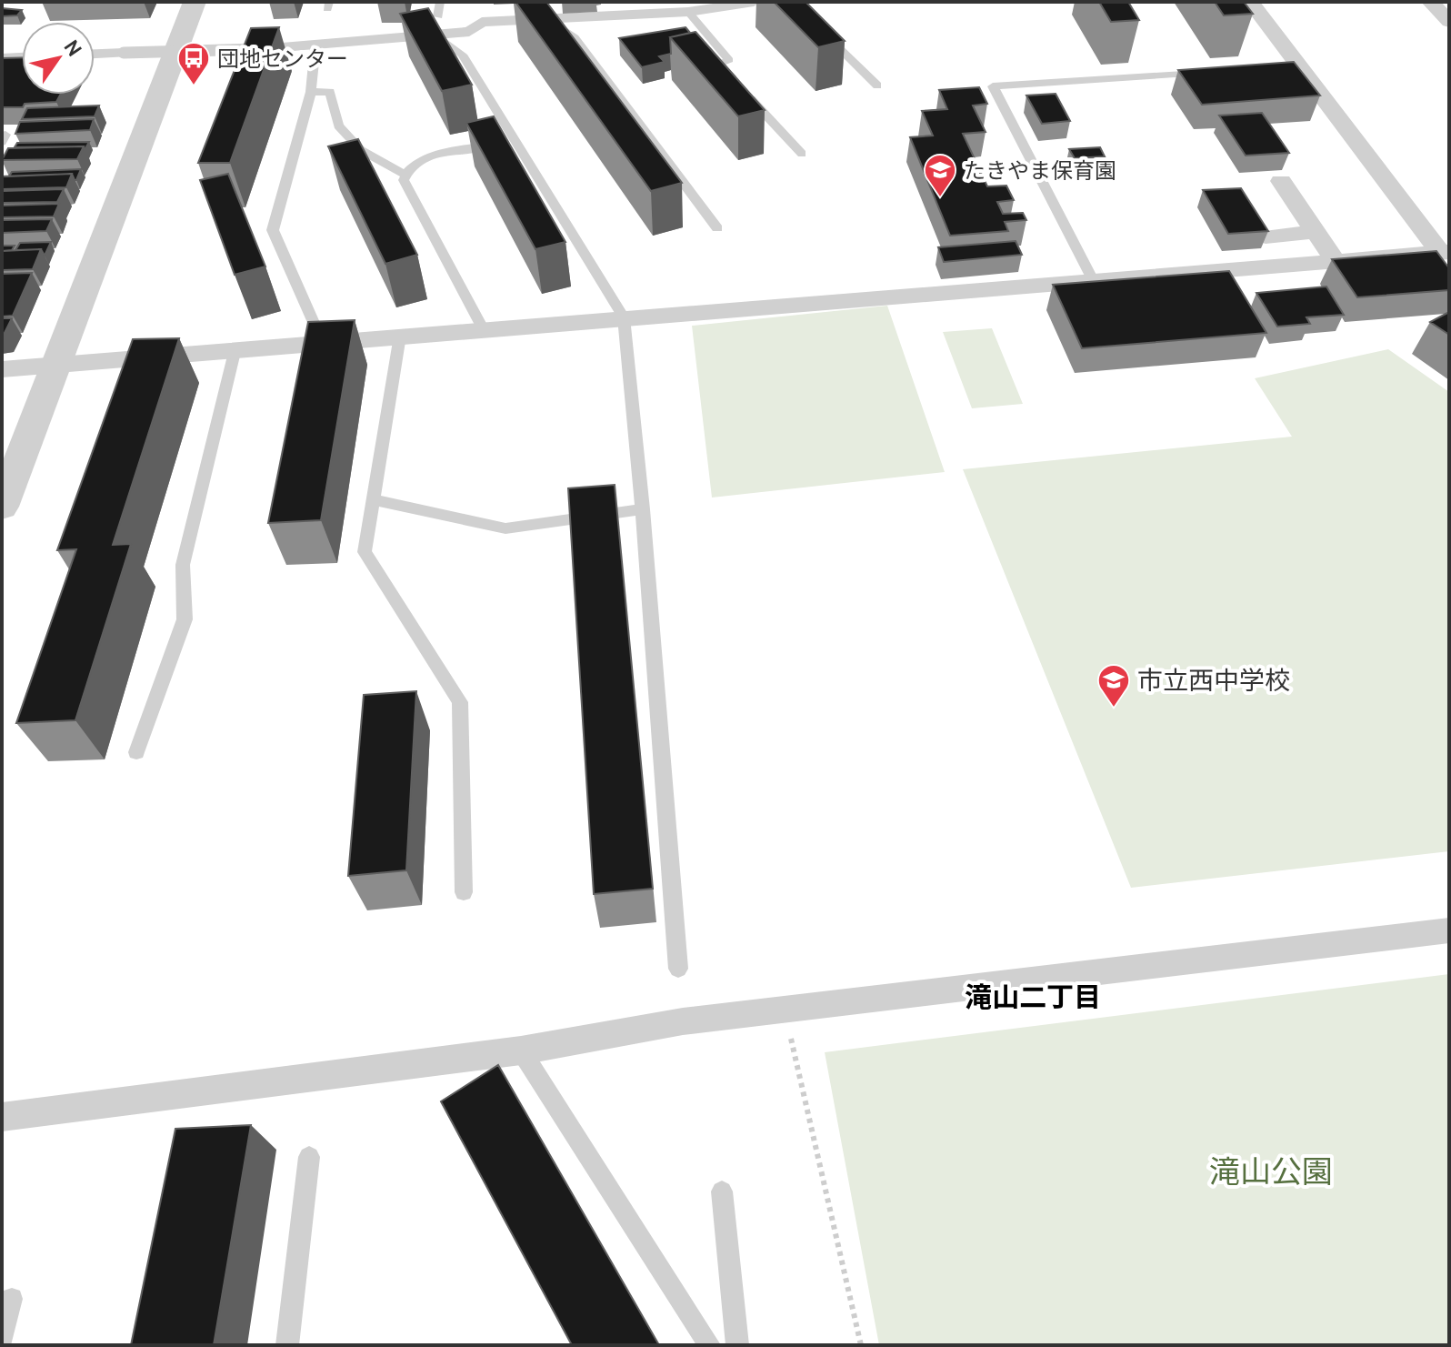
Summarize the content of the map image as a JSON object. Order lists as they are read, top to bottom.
{
  "districts": ["滝山二丁目"],
  "parks": ["滝山公園"],
  "places": {
    "bus stop": ["団地センター"],
    "school or university": ["たきやま保育園", "市立西中学校"]
  },
  "north": "top right"
}
